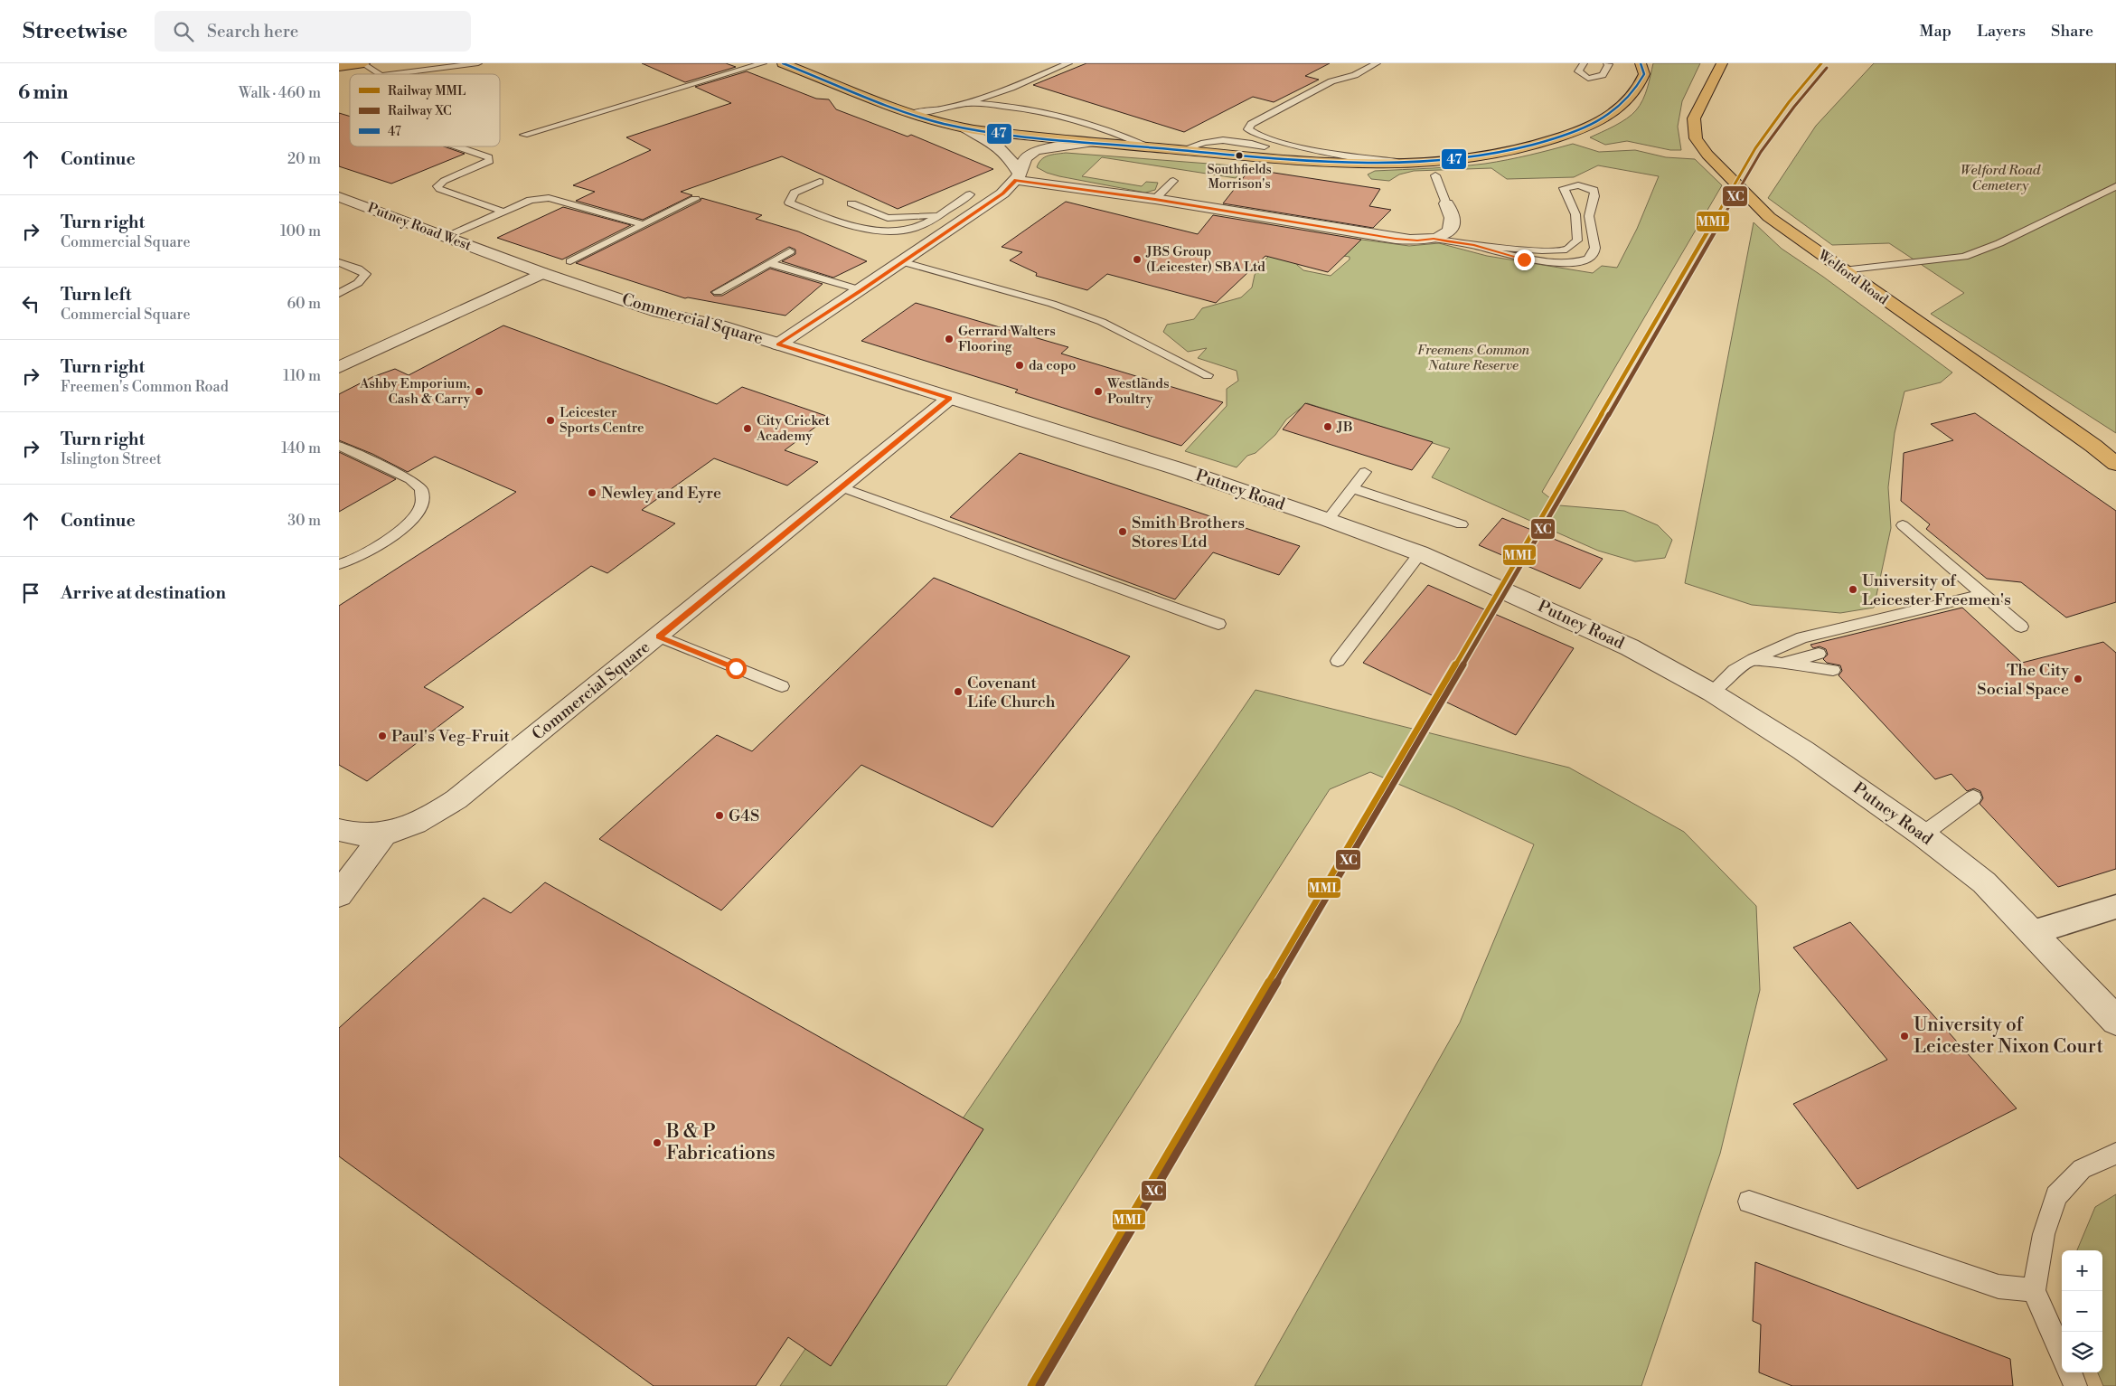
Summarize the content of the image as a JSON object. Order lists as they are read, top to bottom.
{
  "streets": {
    "main road": ["Welford Road"],
    "street": ["Putney Road West", "Commercial Square", "Putney Road"]
  },
  "crossings": [
    ["Putney Road West", "Commercial Square"],
    ["Commercial Square", "Putney Road"]
  ],
  "parks": ["Welford Road Cemetery", "Freemens Common Nature Reserve"],
  "places": [
    "Southfields Morrison's",
    "JBS Group (Leicester) SBA Ltd",
    "Gerrard Walters Flooring",
    "da copo",
    "Ashby Emporium, Cash & Carry",
    "Westlands Poultry",
    "Leicester Sports Centre",
    "JB",
    "City Cricket Academy",
    "Newley and Eyre",
    "Smith Brothers Stores Ltd",
    "University of Leicester Freemen's",
    "The City Social Space",
    "Covenant Life Church",
    "Paul's Veg-Fruit",
    "G4S",
    "University of Leicester Nixon Court",
    "B & P Fabrications"
  ],
  "lines": ["rail line MML", "transit line 47", "rail line XC"],
  "legend": ["Railway MML", "Railway XC", "47"],
  "page": {
    "header": "Streetwise",
    "search": "Search here",
    "nav": ["Map", "Layers", "Share"],
    "heading": ["6 min", "Walk · 460 m"],
    "list": [
      ["Continue", "20 m"],
      ["Turn right", "Commercial Square", "100 m"],
      ["Turn left", "Commercial Square", "60 m"],
      ["Turn right", "Freemen's Common Road", "110 m"],
      ["Turn right", "Islington Street", "140 m"],
      ["Continue", "30 m"],
      "Arrive at destination"
    ],
    "map_buttons": ["+", "−"]
  }
}
